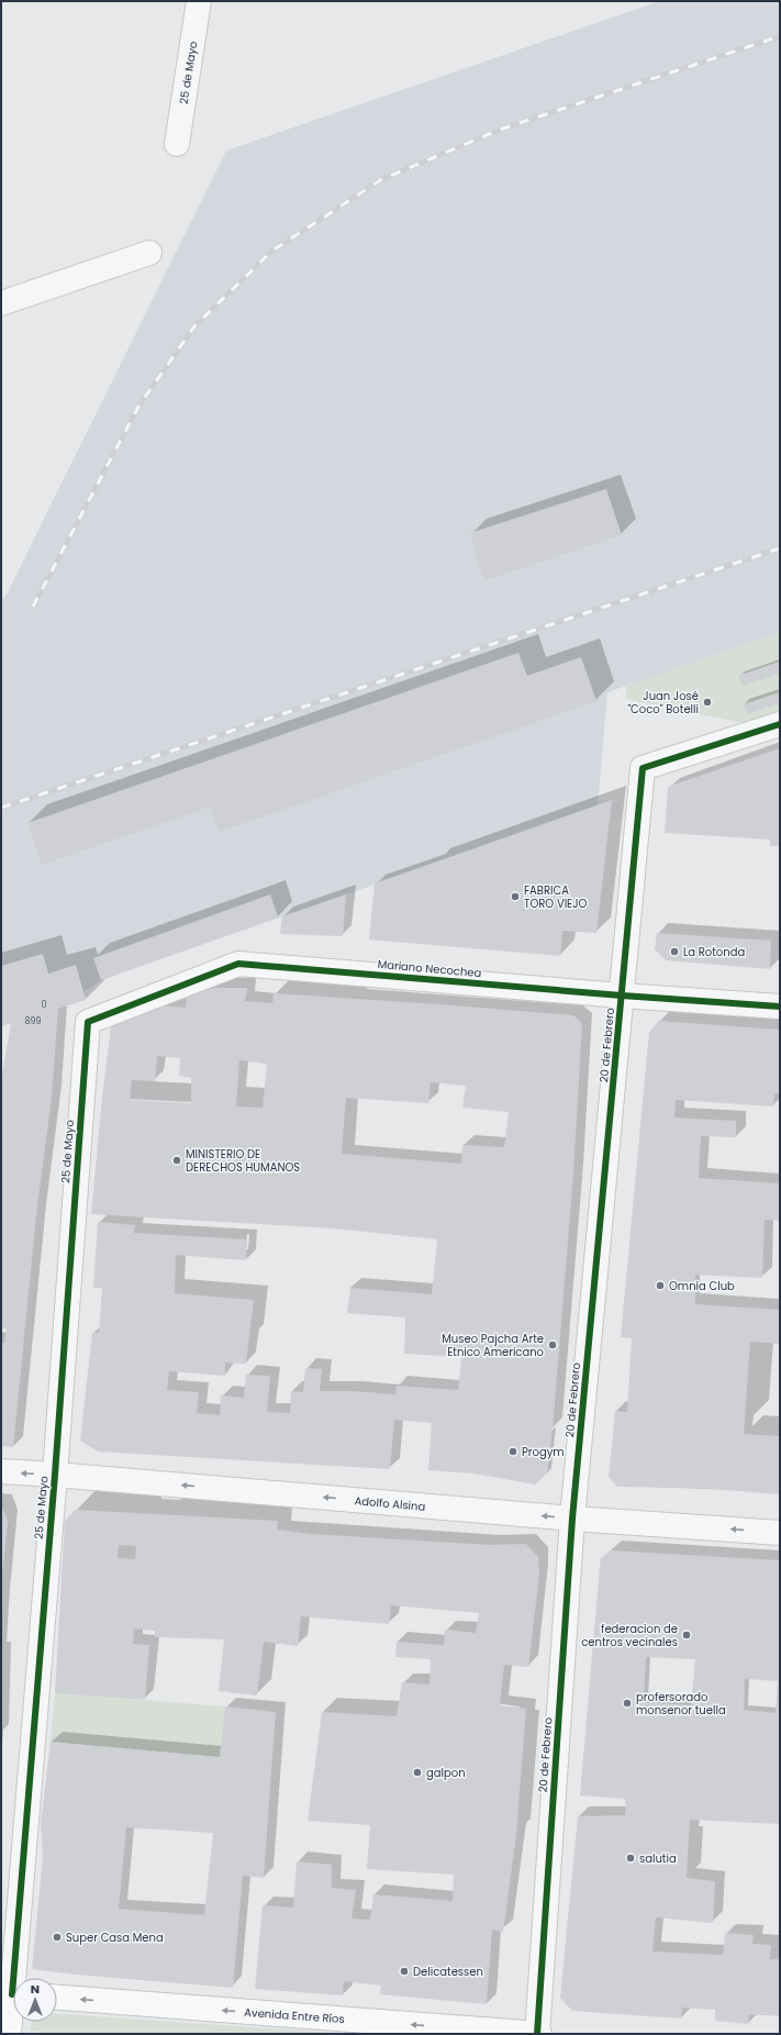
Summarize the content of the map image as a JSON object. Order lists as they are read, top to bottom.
{
  "streets": {
    "main road": ["25 de Mayo", "Avenida Entre Ríos"],
    "street": ["Mariano Necochea", "20 de Febrero", "Adolfo Alsina"]
  },
  "crossings": [
    ["25 de Mayo", "Mariano Necochea"],
    ["25 de Mayo", "Adolfo Alsina"],
    ["Mariano Necochea", "20 de Febrero"],
    ["20 de Febrero", "Adolfo Alsina"],
    ["20 de Febrero", "Avenida Entre Ríos"]
  ],
  "one_way": ["Adolfo Alsina", "Avenida Entre Ríos"],
  "places": [
    "Juan José \"Coco\" Botelli",
    "FABRICA TORO VIEJO",
    "La Rotonda",
    "MINISTERIO DE DERECHOS HUMANOS",
    "Omnia Club",
    "Museo Pajcha Arte Etnico Americano",
    "Progym",
    "federacion de centros vecinales",
    "profersorado monsenor tuella",
    "galpon",
    "salutia",
    "Super Casa Mena",
    "Delicatessen"
  ],
  "house_numbers": ["0", "899"],
  "north": "top"
}
